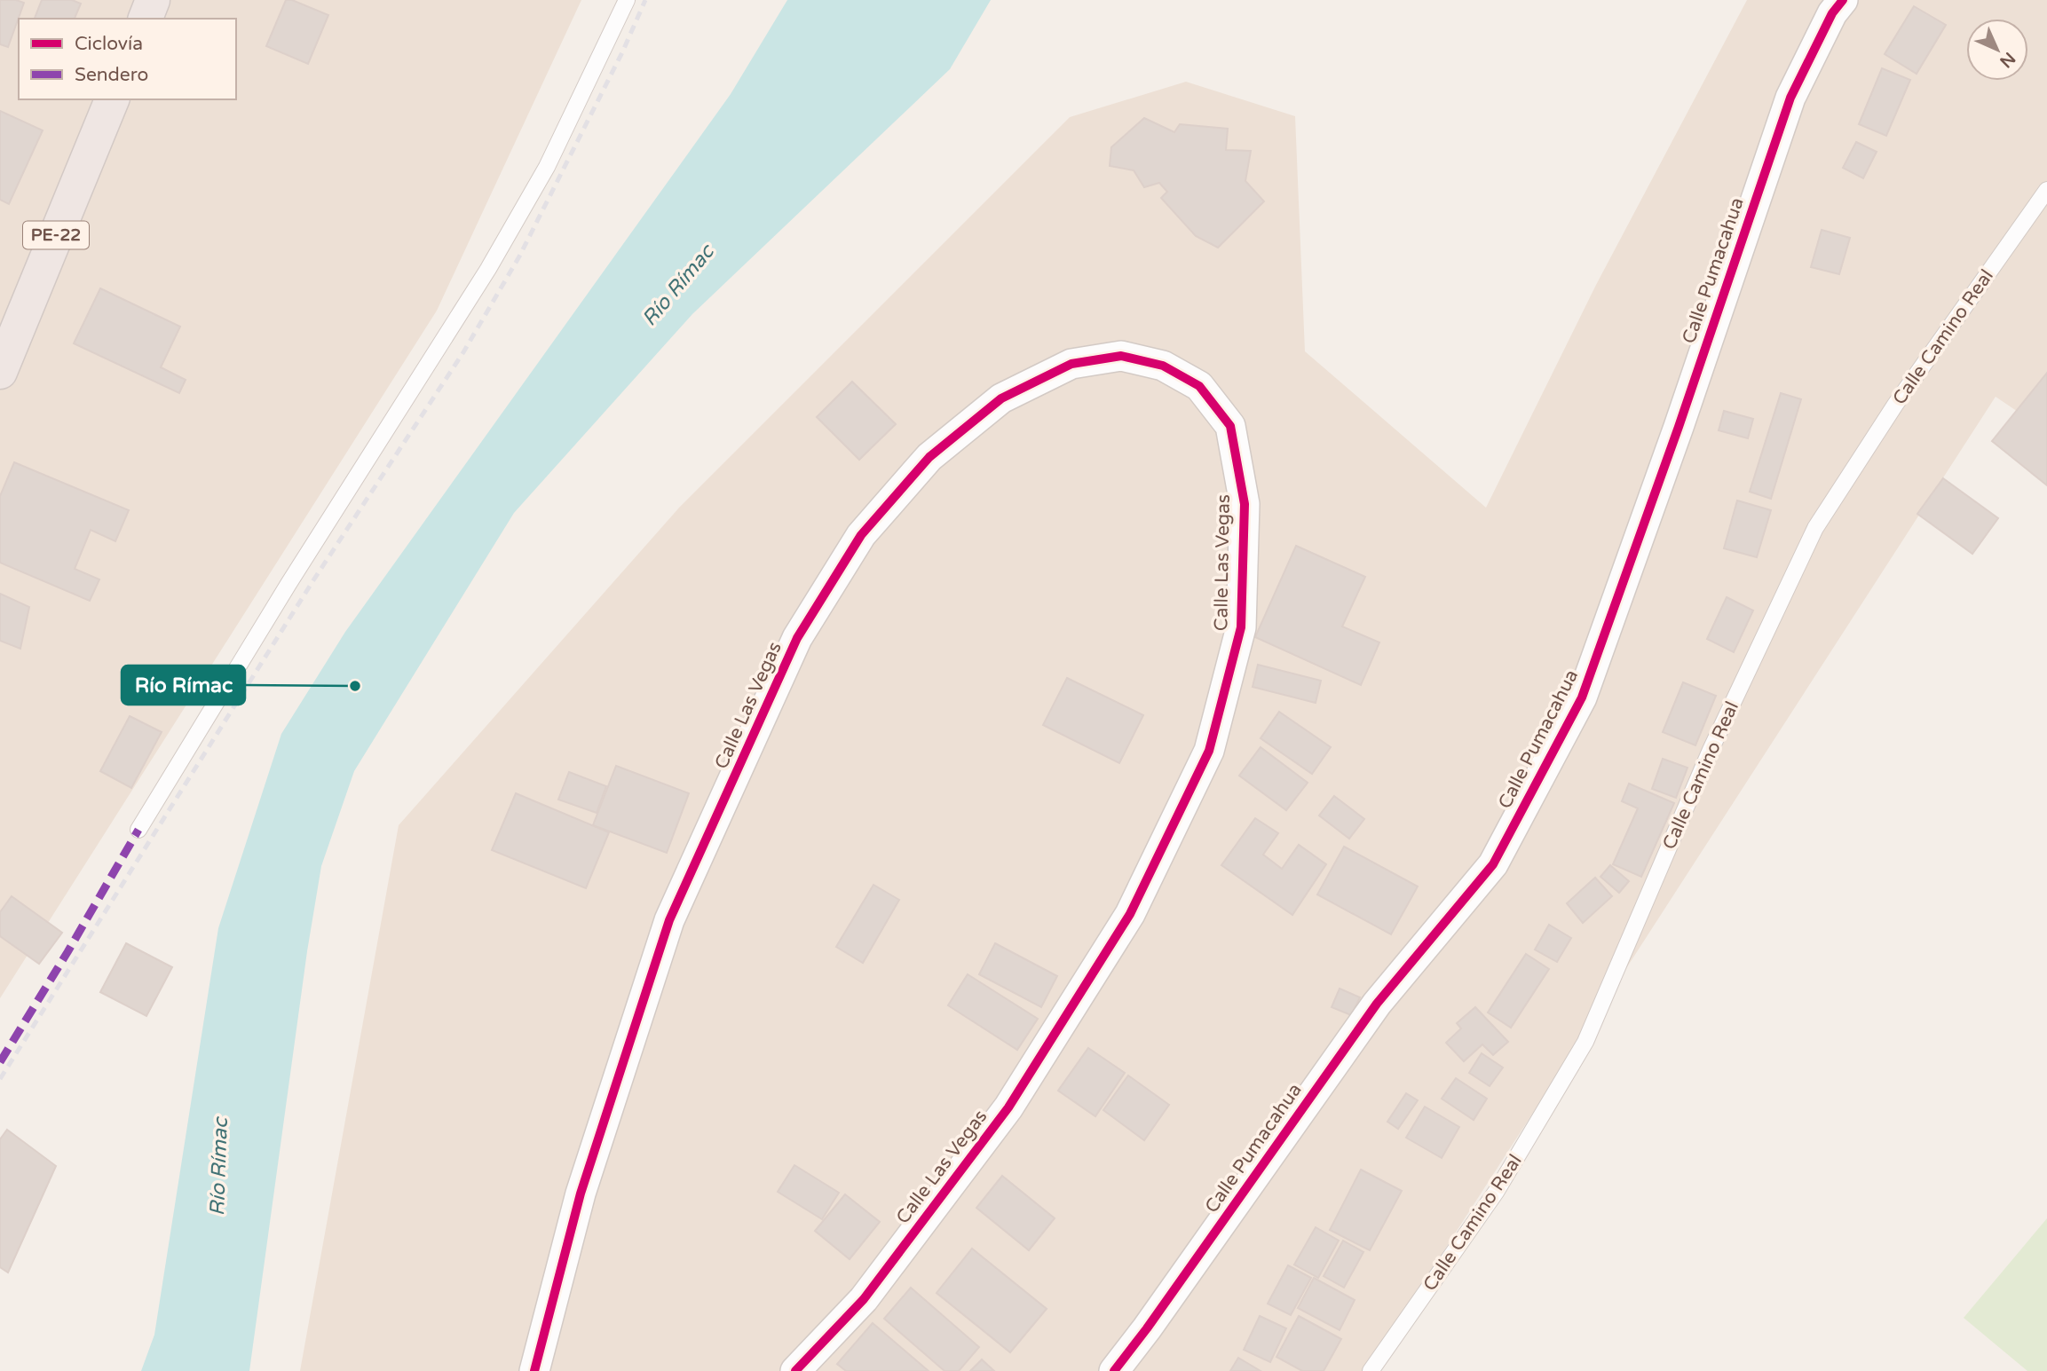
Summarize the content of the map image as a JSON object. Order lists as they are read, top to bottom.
{
  "streets": {
    "highway": ["PE-22"],
    "street": ["Calle Pumacahua", "Calle Las Vegas"],
    "lane": ["Calle Camino Real"]
  },
  "water": ["Río Rímac"],
  "places": ["Río Rímac"],
  "legend": ["Ciclovía", "Sendero"],
  "north": "bottom right"
}
